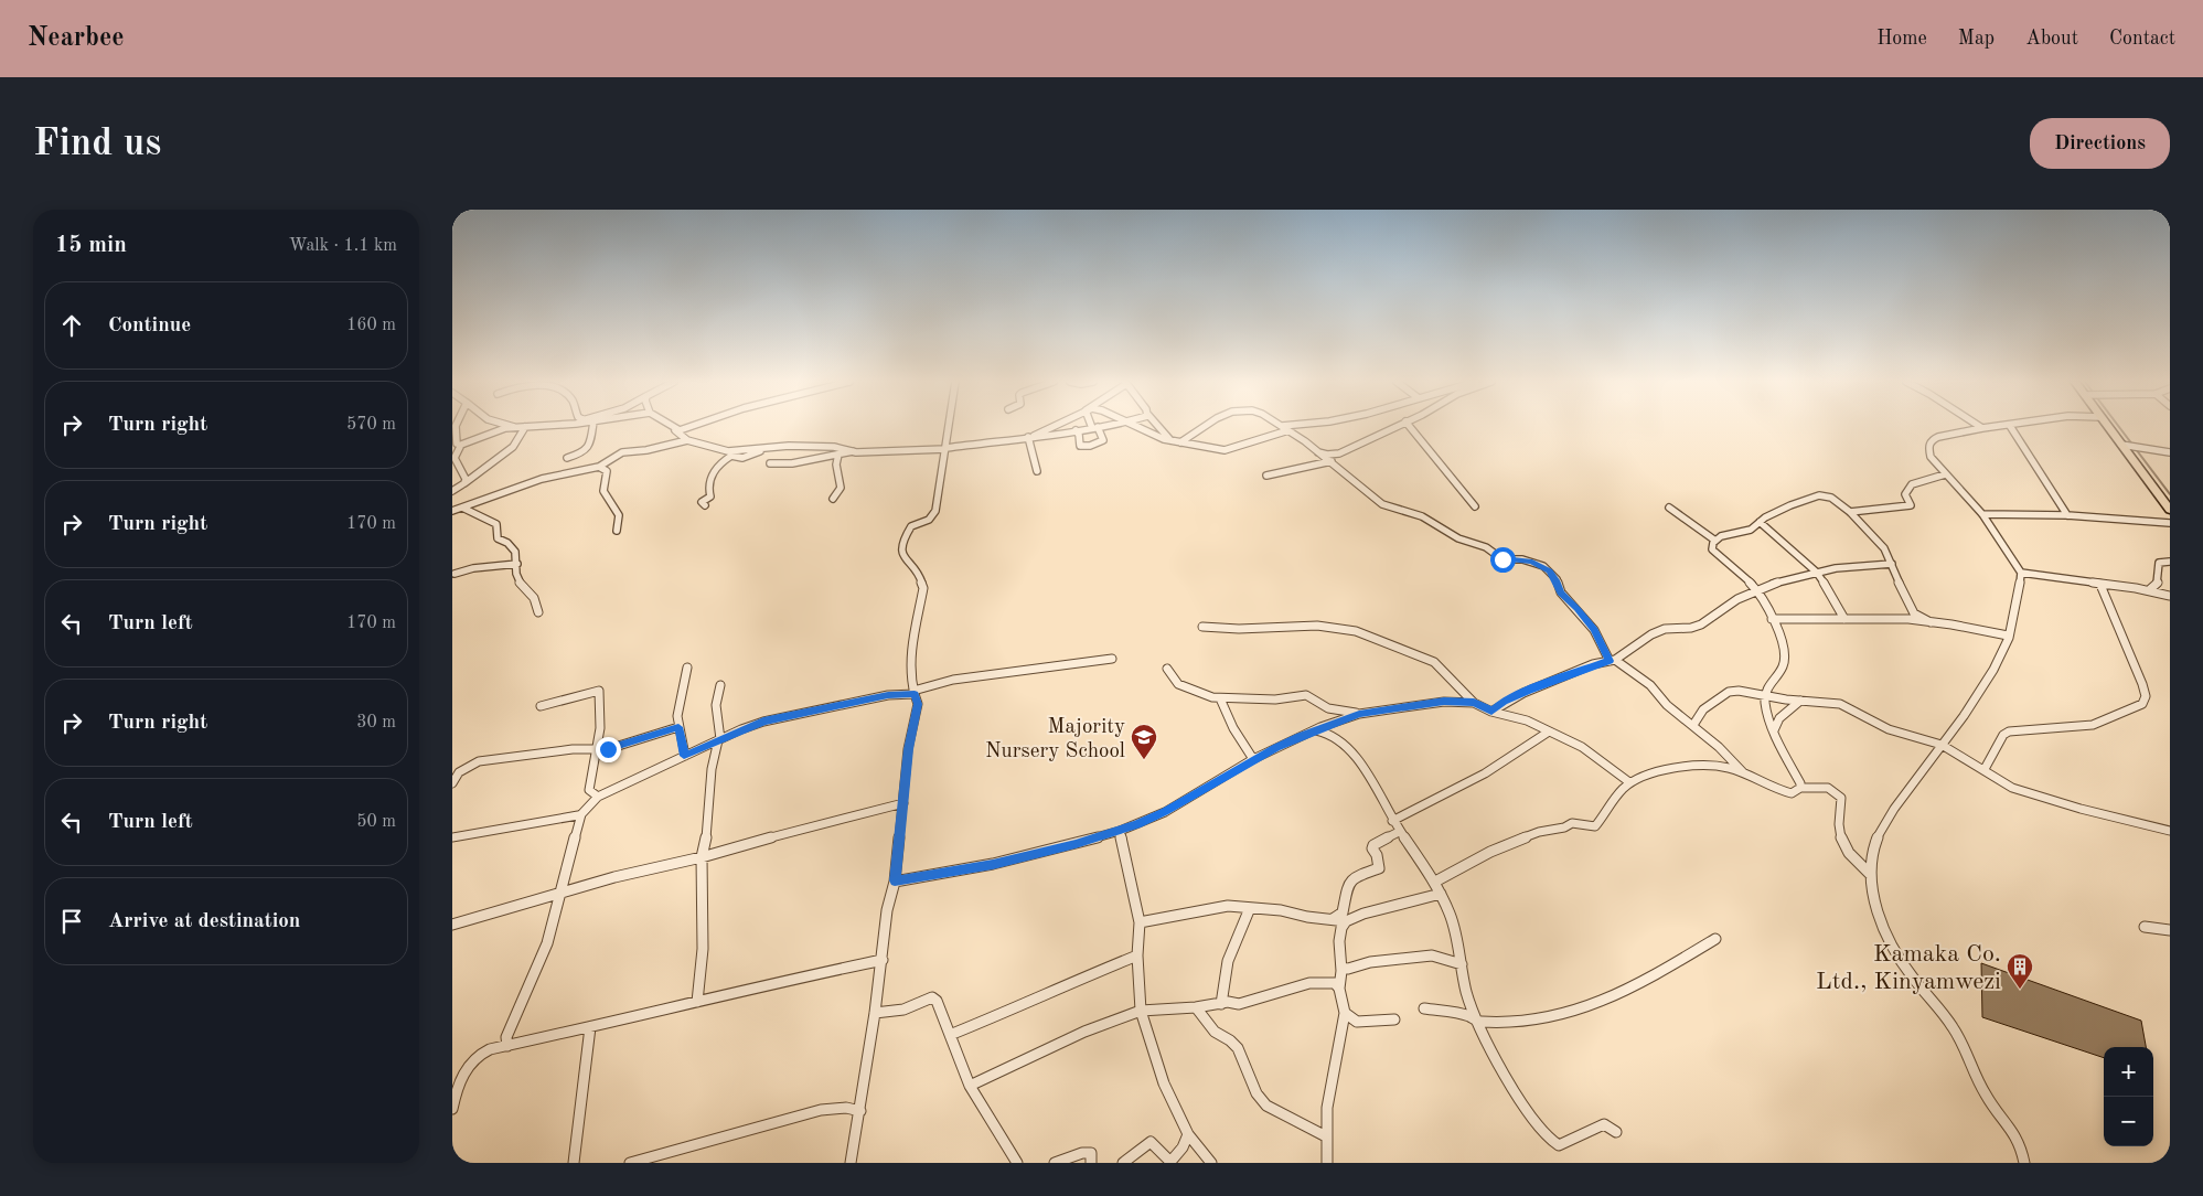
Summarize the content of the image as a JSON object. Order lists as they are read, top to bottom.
{
  "places": {
    "school or university": ["Majority Nursery School"],
    "building": ["Kamaka Co. Ltd., Kinyamwezi"]
  },
  "page": {
    "header": "Nearbee",
    "nav": [
      "Home",
      "Map",
      "About",
      "Contact"
    ],
    "buttons": "Directions",
    "title": "Find us",
    "heading": ["15 min", "Walk · 1.1 km"],
    "list": [
      ["Continue", "160 m"],
      ["Turn right", "570 m"],
      ["Turn right", "170 m"],
      ["Turn left", "170 m"],
      ["Turn right", "30 m"],
      ["Turn left", "50 m"],
      "Arrive at destination"
    ],
    "map_buttons": ["+", "−"]
  }
}
